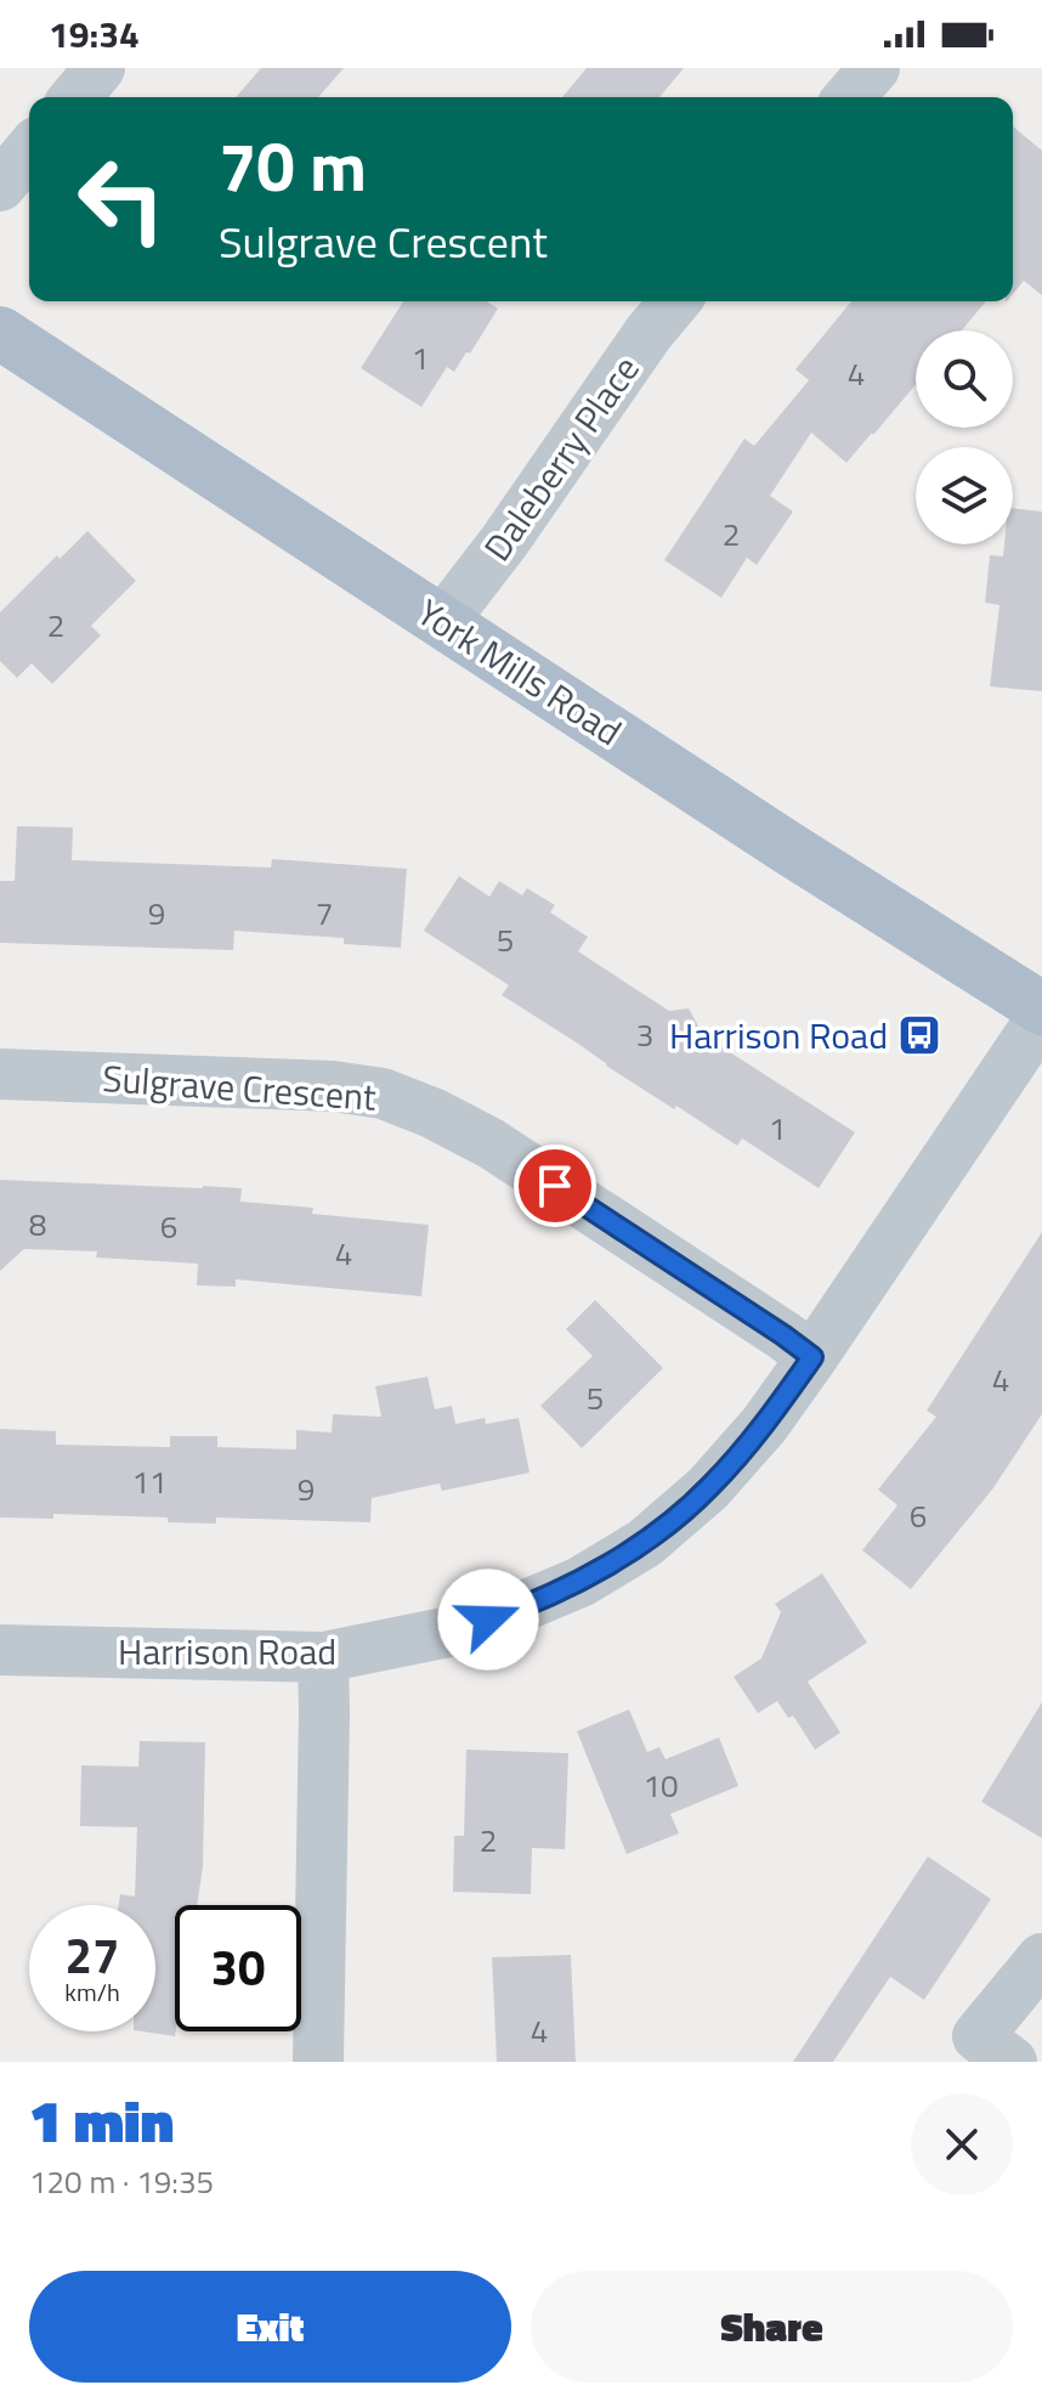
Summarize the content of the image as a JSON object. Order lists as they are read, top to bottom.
{
  "streets": {
    "main road": ["York Mills Road"],
    "street": ["Daleberry Place", "Sulgrave Crescent", "Harrison Road"]
  },
  "crossings": [
    ["Daleberry Place", "York Mills Road"],
    ["Sulgrave Crescent", "Harrison Road"]
  ],
  "places": {
    "bus stop": ["Harrison Road"]
  },
  "house_numbers": [
    "1",
    "4",
    "2",
    "2",
    "9",
    "7",
    "5",
    "3",
    "1",
    "8",
    "6",
    "4",
    "4",
    "5",
    "11",
    "9",
    "6",
    "10",
    "2",
    "4"
  ],
  "page": {
    "status": "19:34",
    "turn": ["70 m", "Sulgrave Crescent"],
    "speed": "27 km/h",
    "limit": "30",
    "heading": ["1 min", "120 m · 19:35"],
    "buttons": ["Exit", "Share"]
  }
}
